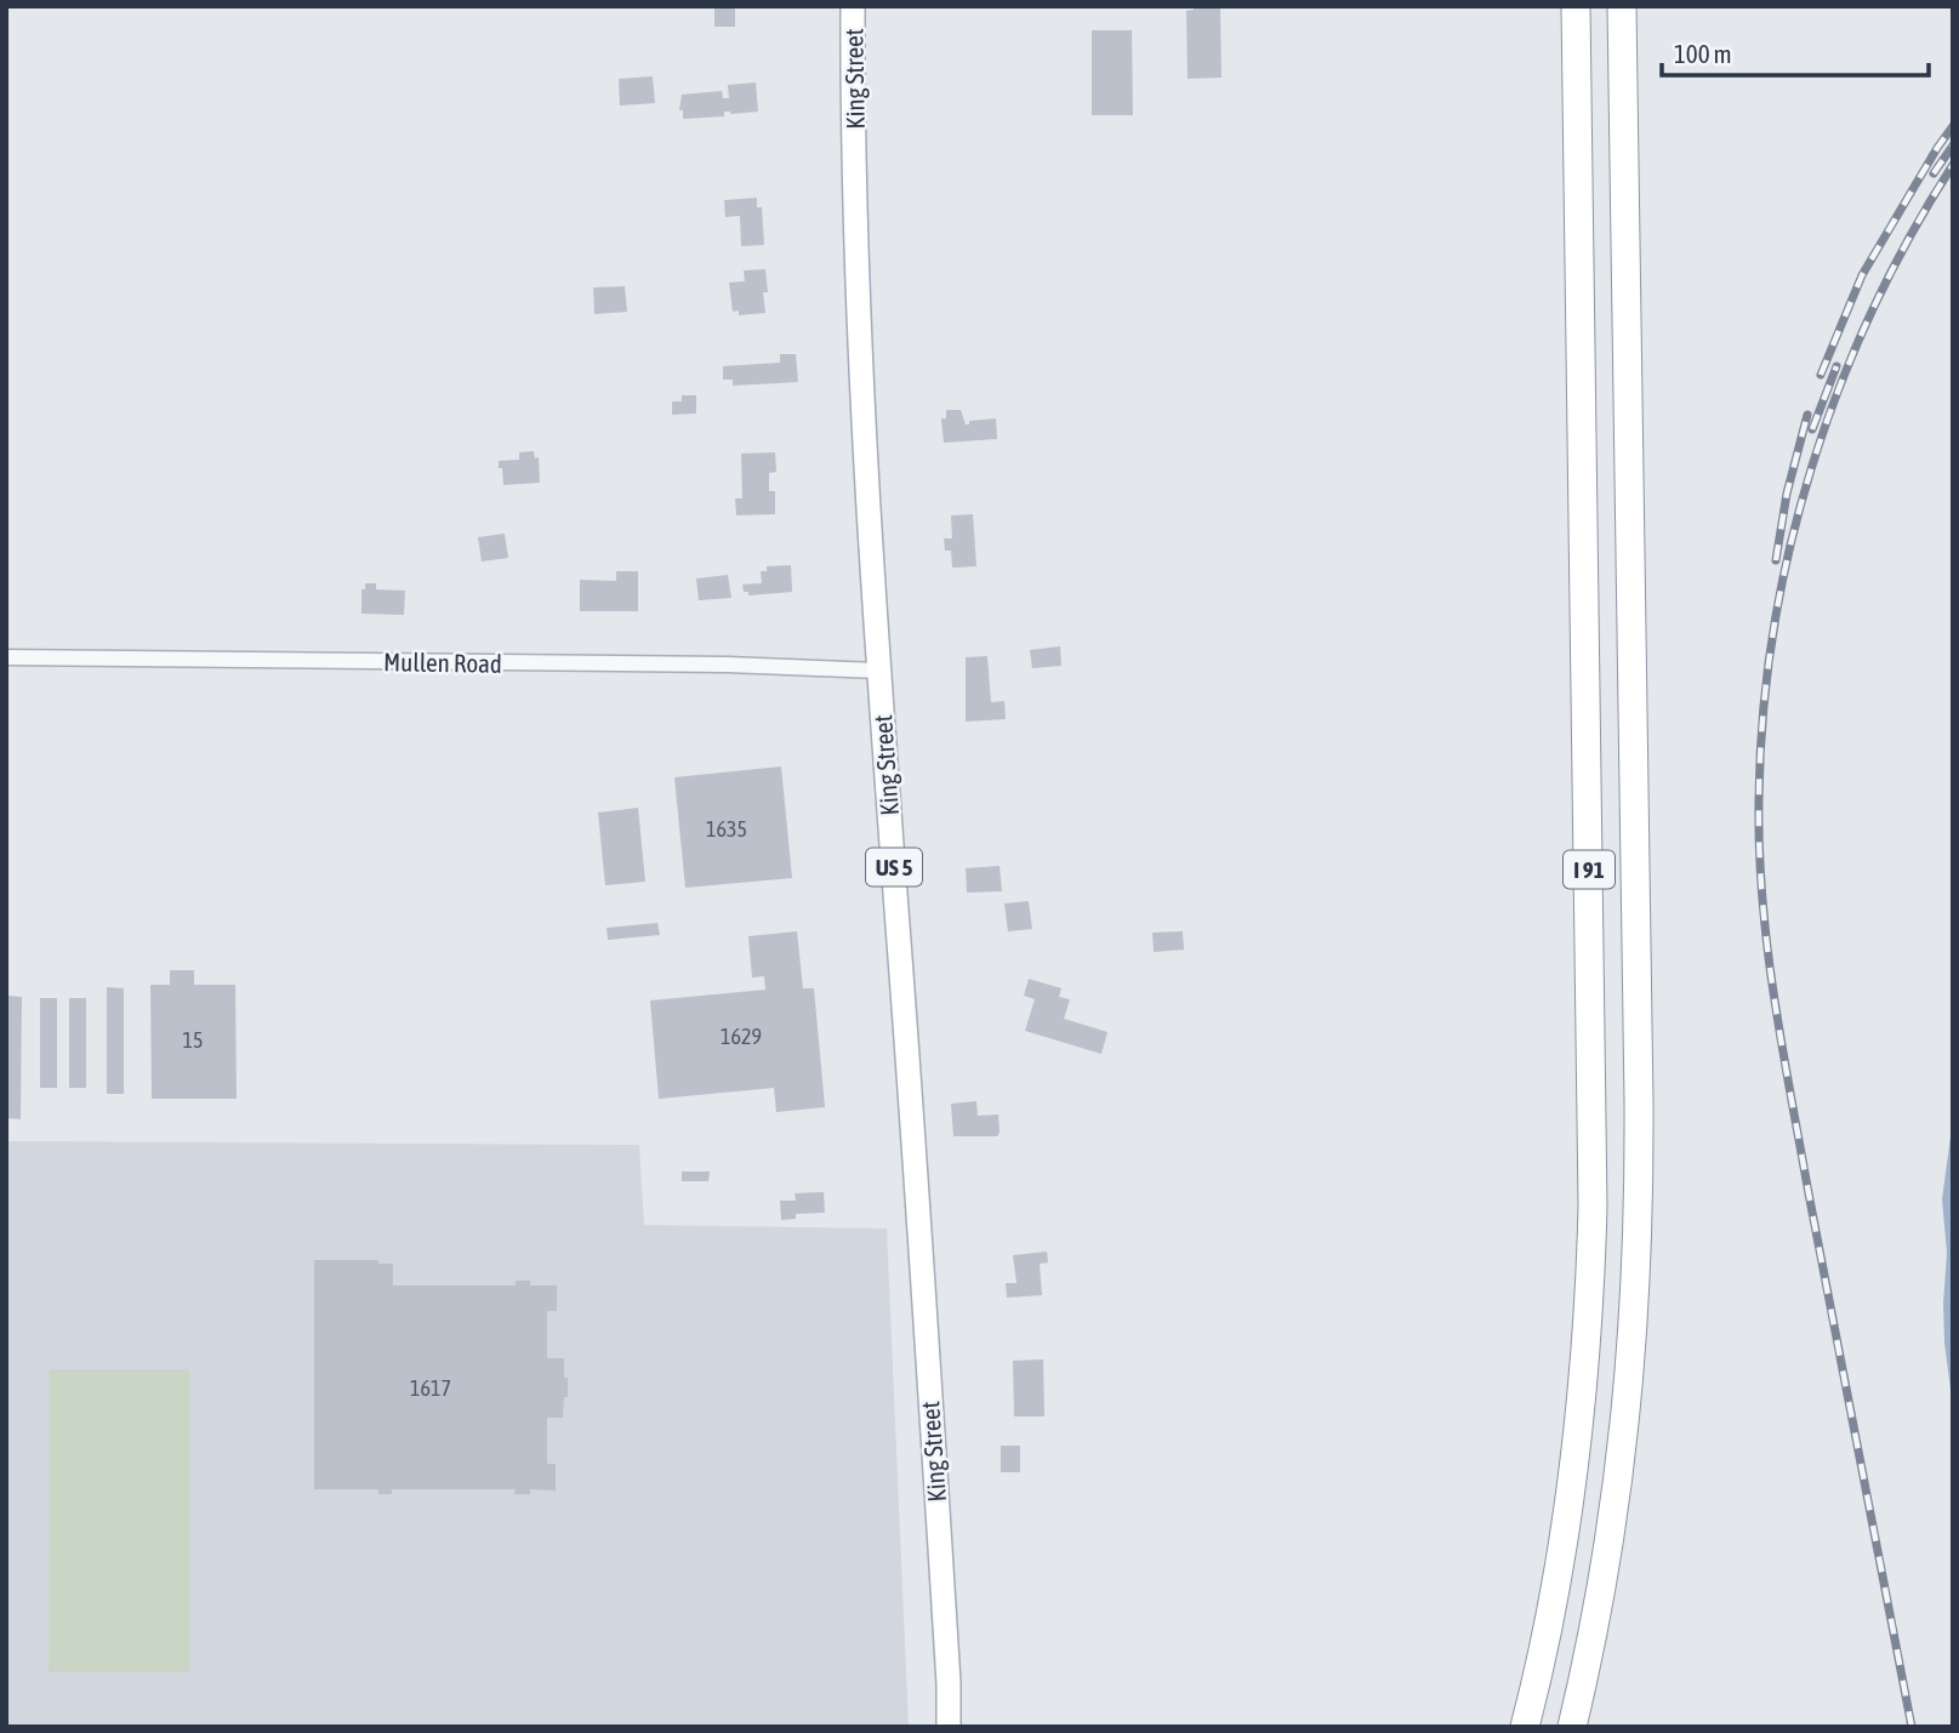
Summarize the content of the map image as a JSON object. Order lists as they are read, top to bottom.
{
  "streets": {
    "highway": ["I 91"],
    "main road": ["King Street", "US 5"],
    "street": ["Mullen Road"]
  },
  "crossings": [
    ["King Street", "Mullen Road"]
  ],
  "house_numbers": [
    "1635",
    "1629",
    "15",
    "1617"
  ],
  "scale_bar": "100 m"
}
